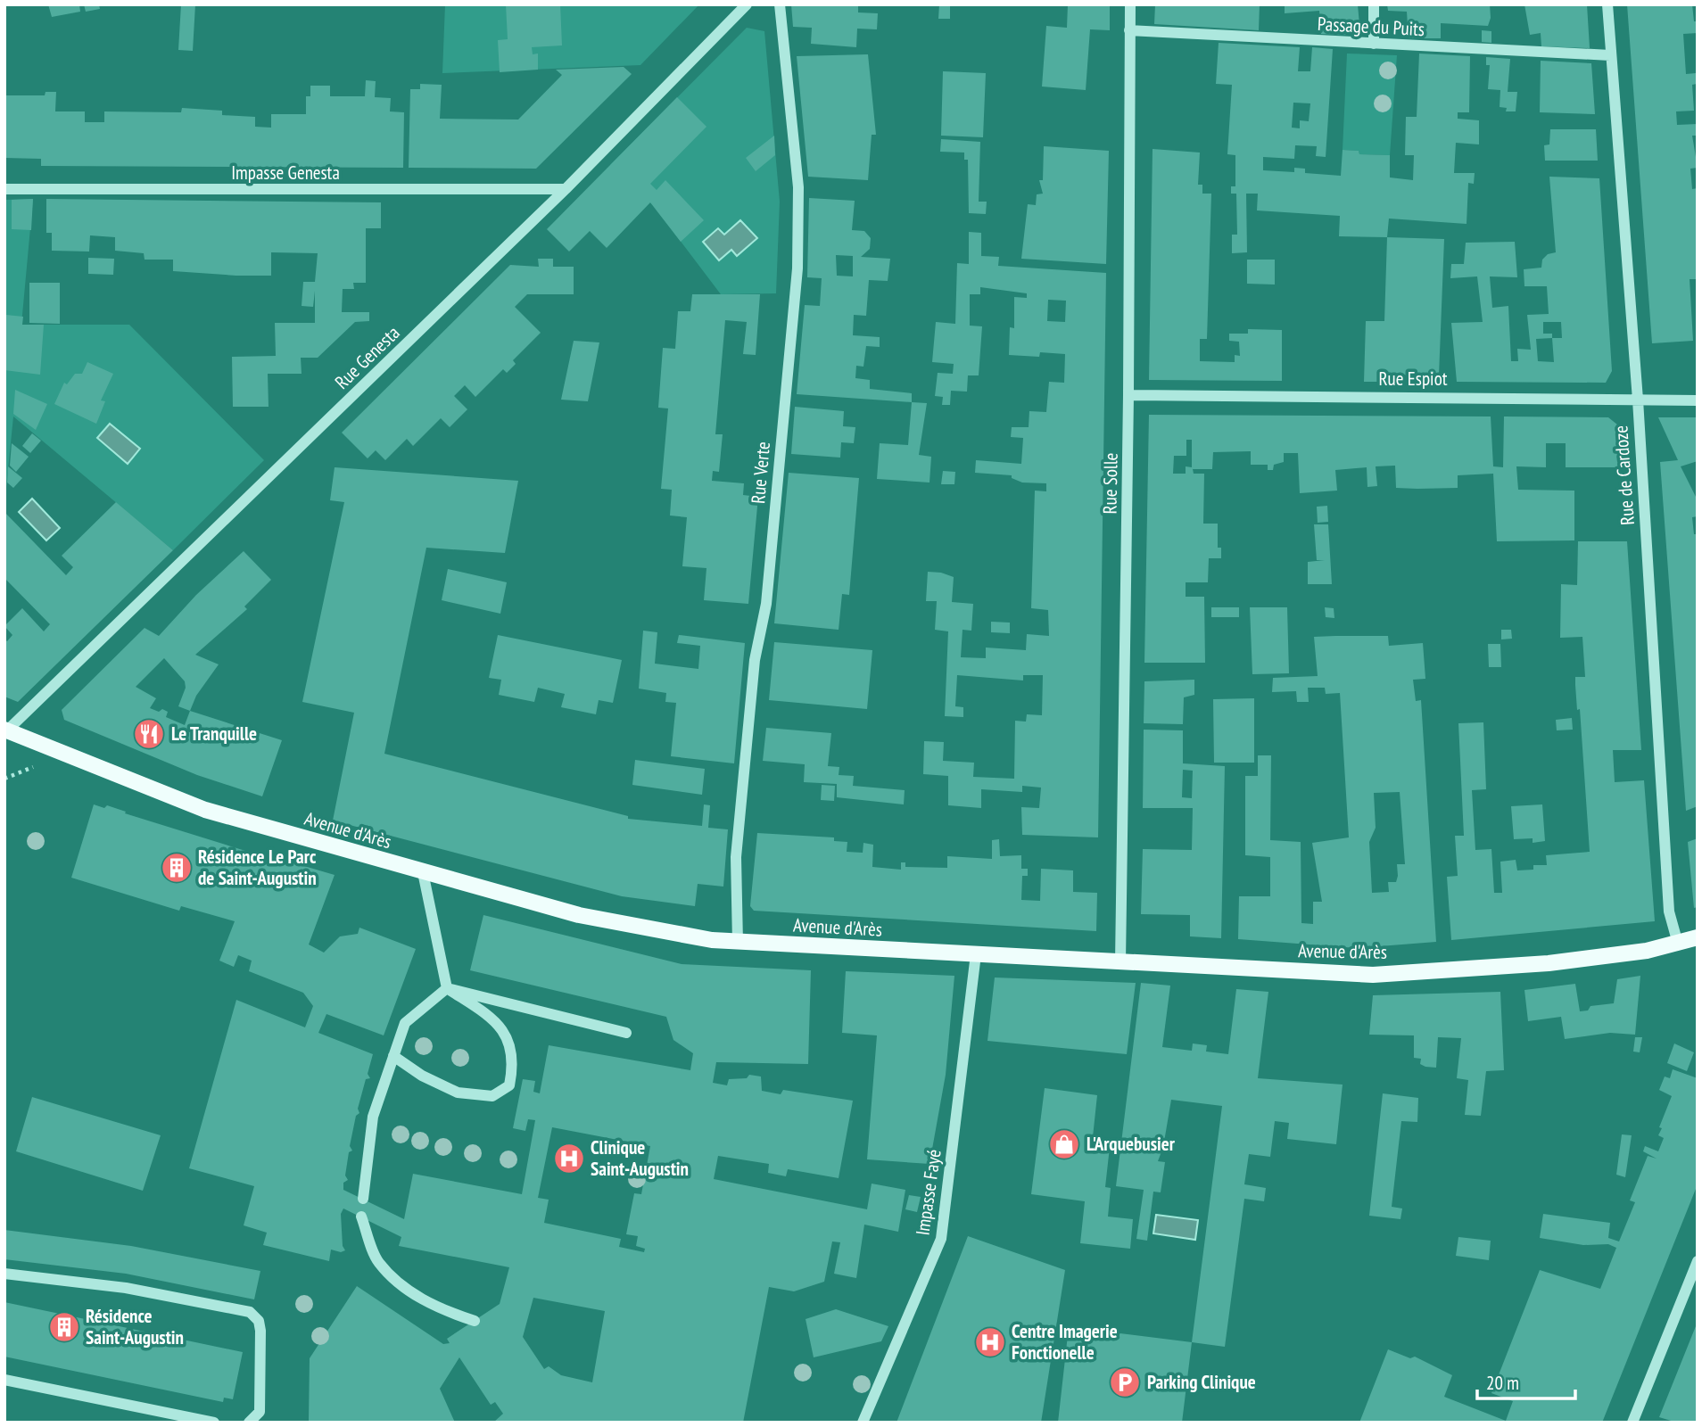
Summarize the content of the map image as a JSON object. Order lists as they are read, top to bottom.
{
  "streets": {
    "main road": ["Avenue d'Arès"],
    "street": [
      "Passage du Puits",
      "Impasse Genesta",
      "Rue Genesta",
      "Rue Espiot",
      "Rue Verte",
      "Rue de Cardoze",
      "Rue Solle",
      "Impasse Fayé"
    ]
  },
  "crossings": [
    ["Passage du Puits", "Rue de Cardoze"],
    ["Passage du Puits", "Rue Solle"],
    ["Impasse Genesta", "Rue Genesta"],
    ["Rue Genesta", "Avenue d'Arès"],
    ["Rue Espiot", "Rue de Cardoze"],
    ["Rue Espiot", "Rue Solle"],
    ["Rue Verte", "Avenue d'Arès"],
    ["Rue de Cardoze", "Avenue d'Arès"],
    ["Rue Solle", "Avenue d'Arès"],
    ["Avenue d'Arès", "Impasse Fayé"]
  ],
  "places": {
    "restaurant": ["Le Tranquille"],
    "building": ["Résidence Le Parc de Saint-Augustin", "Résidence Saint-Augustin"],
    "shop": ["L'Arquebusier"],
    "hospital": ["Clinique Saint-Augustin", "Centre Imagerie Fonctionelle"],
    "parking": ["Parking Clinique"]
  },
  "scale_bar": "20 m"
}
